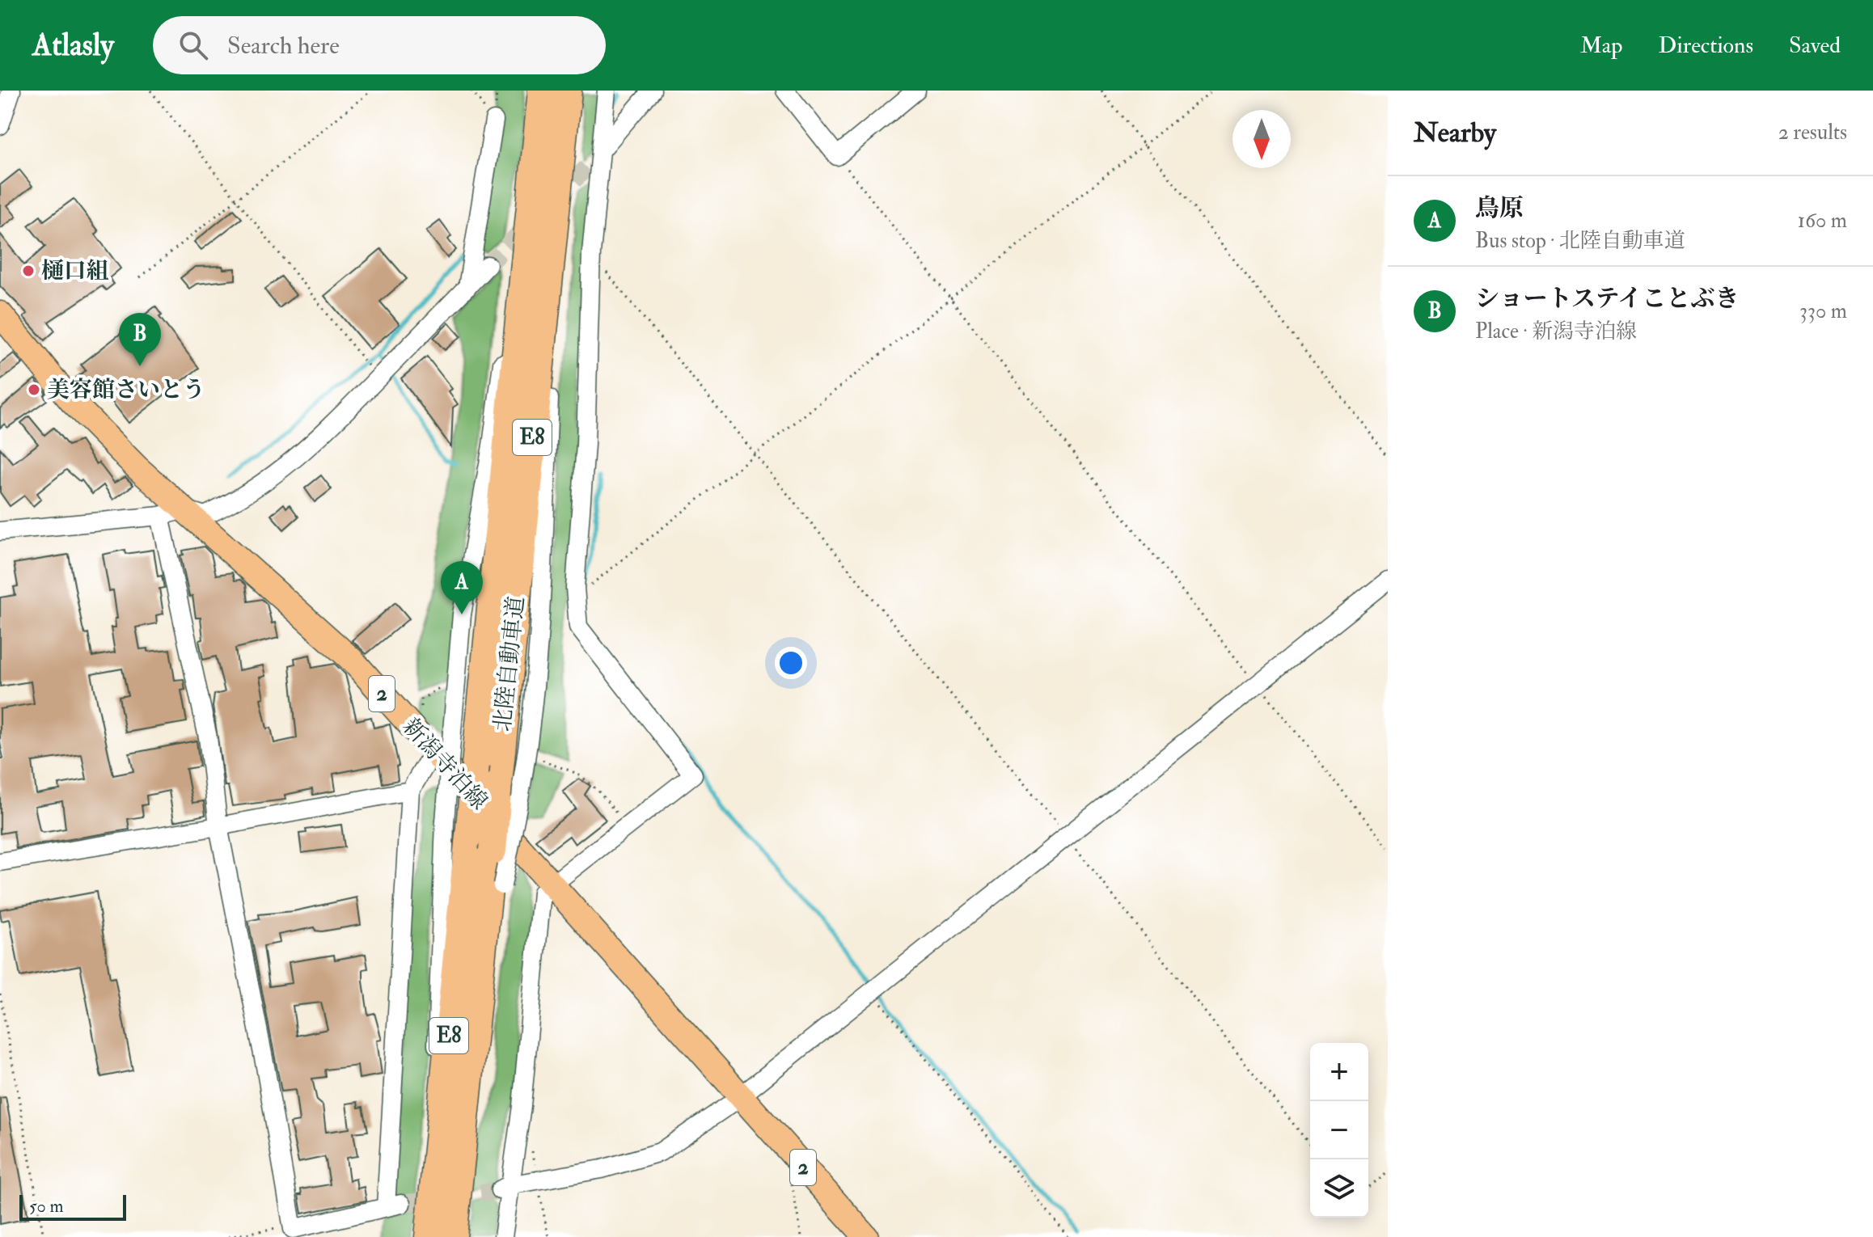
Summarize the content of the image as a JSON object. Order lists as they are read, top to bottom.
{
  "streets": {
    "highway": ["E8", "北陸自動車道"],
    "main road": ["2", "新潟寺泊線"]
  },
  "places": ["樋口組", "美容館さいとう"],
  "scale_bar": "50 m",
  "north": "bottom",
  "page": {
    "header": "Atlasly",
    "search": "Search here",
    "nav": ["Map", "Directions", "Saved"],
    "heading": ["Nearby", "2 results"],
    "list": [
      {
        "mark": "A",
        "name": "鳥原",
        "note": "Bus stop · 北陸自動車道",
        "value": "160 m"
      },
      {
        "mark": "B",
        "name": "ショートステイことぶき",
        "note": "Place · 新潟寺泊線",
        "value": "330 m"
      }
    ],
    "pins": ["B", "A"],
    "map_buttons": ["+", "−"],
    "scale": "50 m"
  }
}
